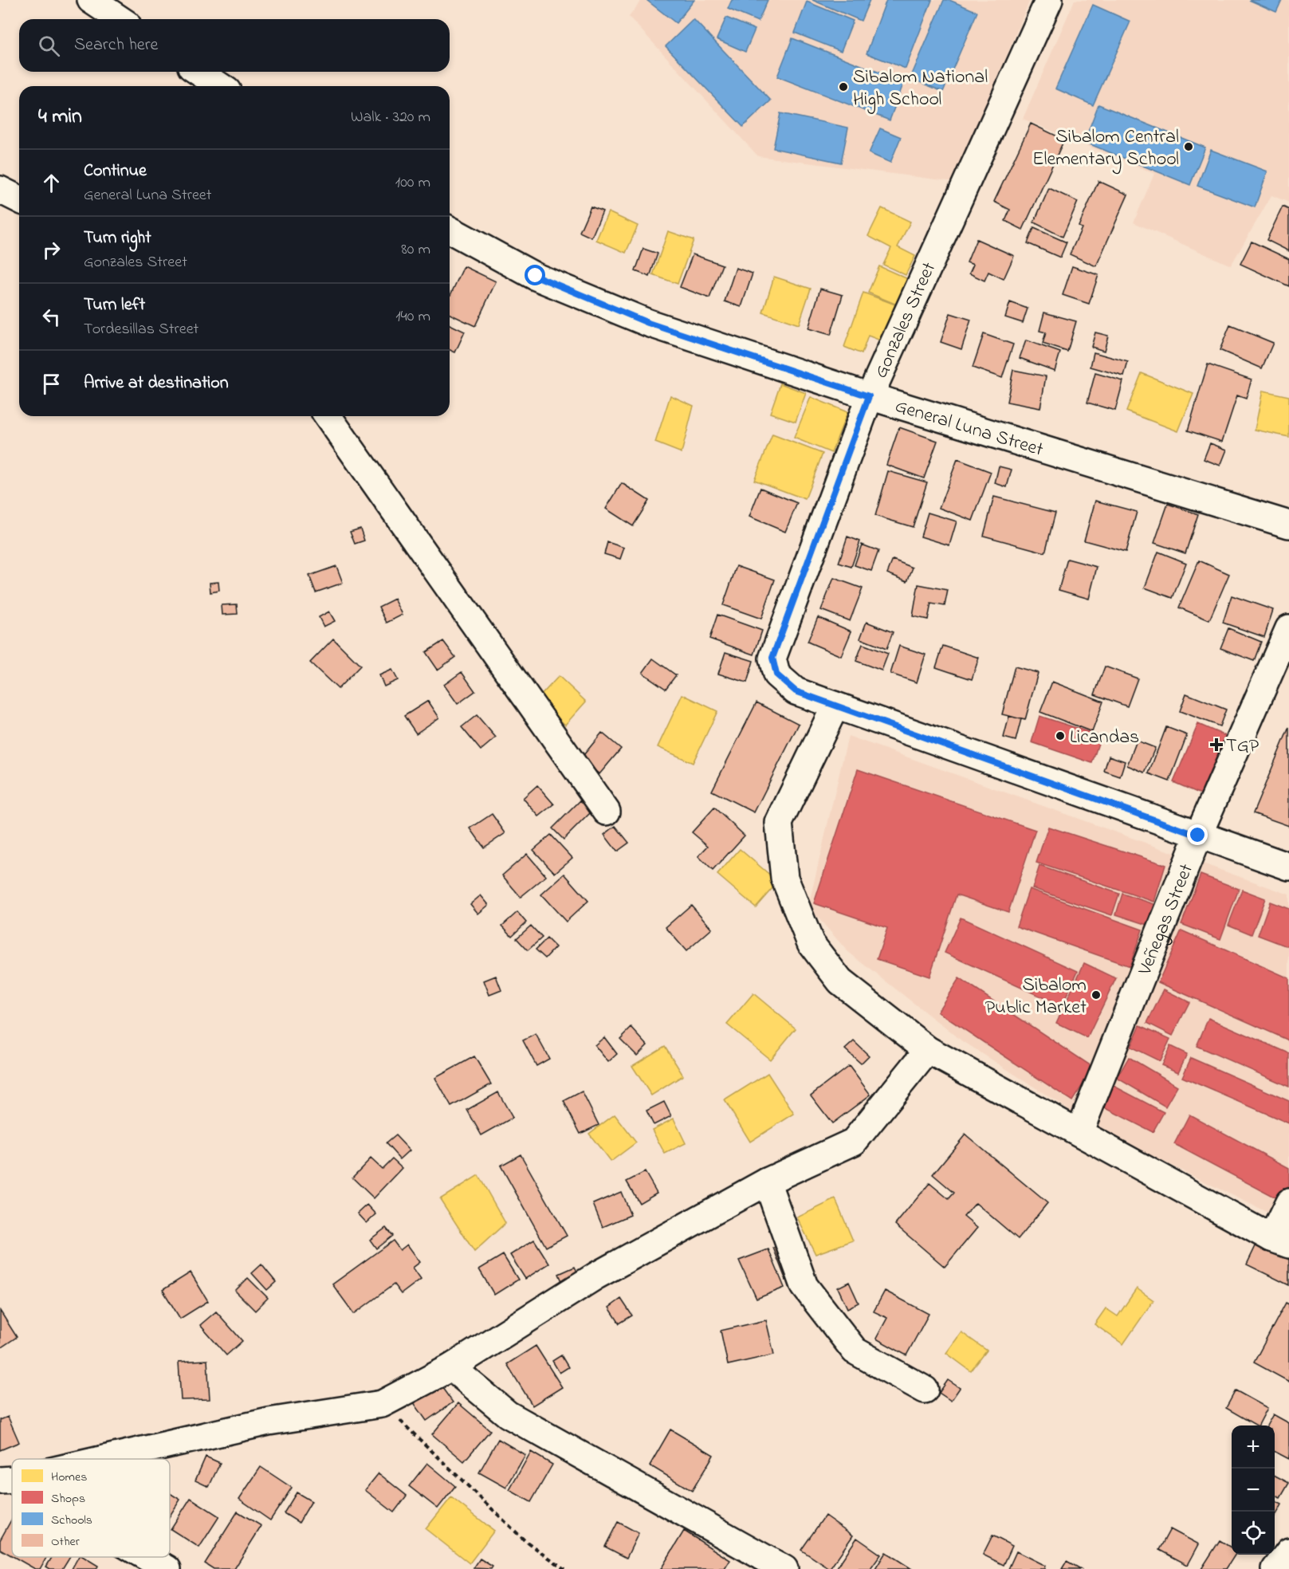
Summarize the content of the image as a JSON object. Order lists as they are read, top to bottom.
{
  "streets": {
    "street": ["Gonzales Street", "General Luna Street", "Veñegas Street"]
  },
  "crossings": [
    ["Gonzales Street", "General Luna Street"]
  ],
  "places": {
    "other": [
      "Sibalom National High School",
      "Sibalom Central Elementary School",
      "Licandas",
      "Sibalom Public Market"
    ],
    "health": ["TGP"]
  },
  "legend": [
    "Homes",
    "Shops",
    "Schools",
    "Other"
  ],
  "page": {
    "search": "Search here",
    "heading": ["4 min", "Walk · 320 m"],
    "list": [
      ["Continue", "General Luna Street", "100 m"],
      ["Turn right", "Gonzales Street", "80 m"],
      ["Turn left", "Tordesillas Street", "140 m"],
      "Arrive at destination"
    ],
    "map_buttons": ["+", "−"]
  }
}
